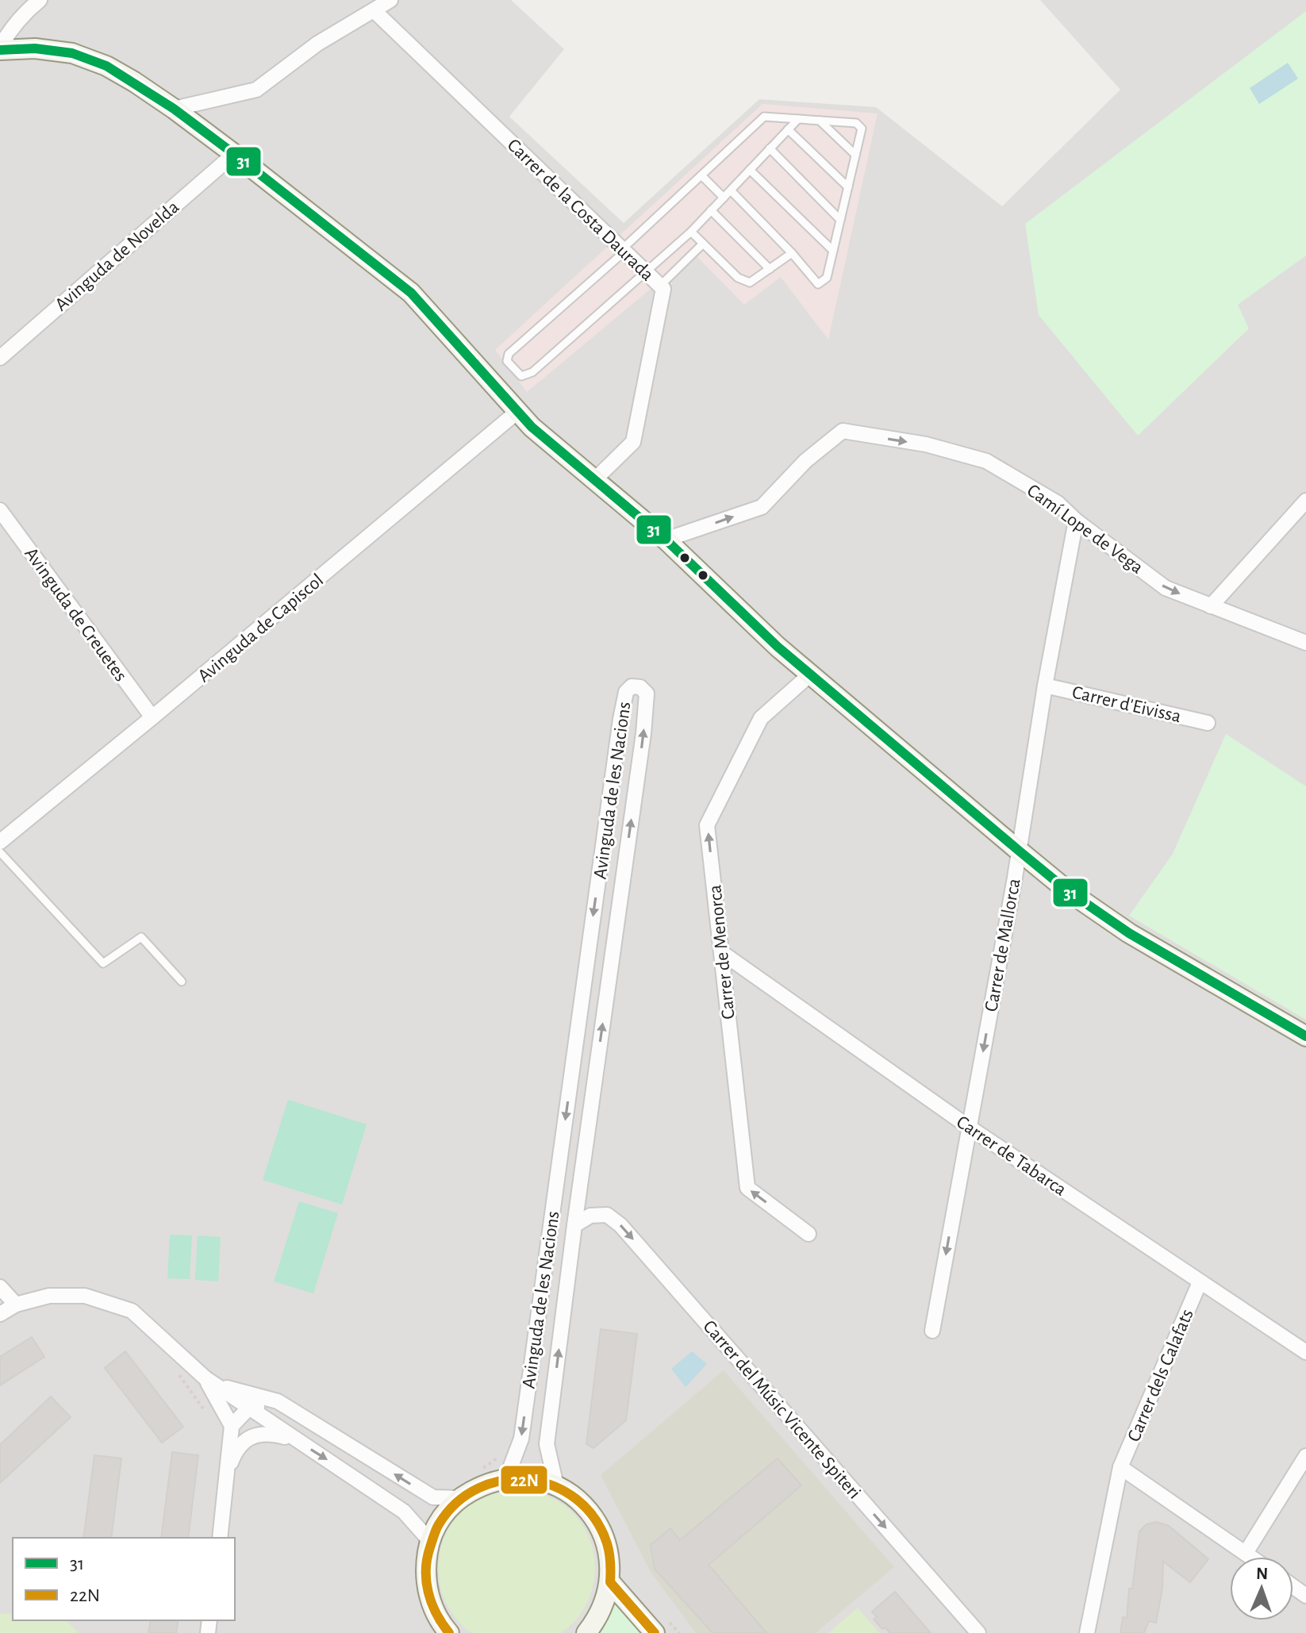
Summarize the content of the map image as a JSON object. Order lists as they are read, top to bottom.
{
  "streets": {
    "street": [
      "Carrer de la Costa Daurada",
      "Avinguda de Novelda",
      "Camí Lope de Vega",
      "Avinguda de Creuetes",
      "Avinguda de Capiscol",
      "Carrer d'Eivissa",
      "Avinguda de les Nacions",
      "Carrer de Mallorca",
      "Carrer de Menorca",
      "Carrer de Tabarca",
      "Carrer dels Calafats",
      "Carrer del Músic Vicente Spiteri"
    ]
  },
  "crossings": [
    ["Camí Lope de Vega", "Carrer de Mallorca"],
    ["Avinguda de Creuetes", "Avinguda de Capiscol"],
    ["Carrer d'Eivissa", "Carrer de Mallorca"],
    ["Avinguda de les Nacions", "Carrer del Músic Vicente Spiteri"],
    ["Carrer de Mallorca", "Carrer de Tabarca"],
    ["Carrer de Menorca", "Carrer de Tabarca"],
    ["Carrer de Tabarca", "Carrer dels Calafats"]
  ],
  "one_way": [
    "Camí Lope de Vega",
    "Carrer de Mallorca",
    "Carrer de Menorca",
    "Carrer del Músic Vicente Spiteri"
  ],
  "lines": ["transit line 31", "transit line 22N"],
  "legend": ["31", "22N"],
  "north": "top"
}
